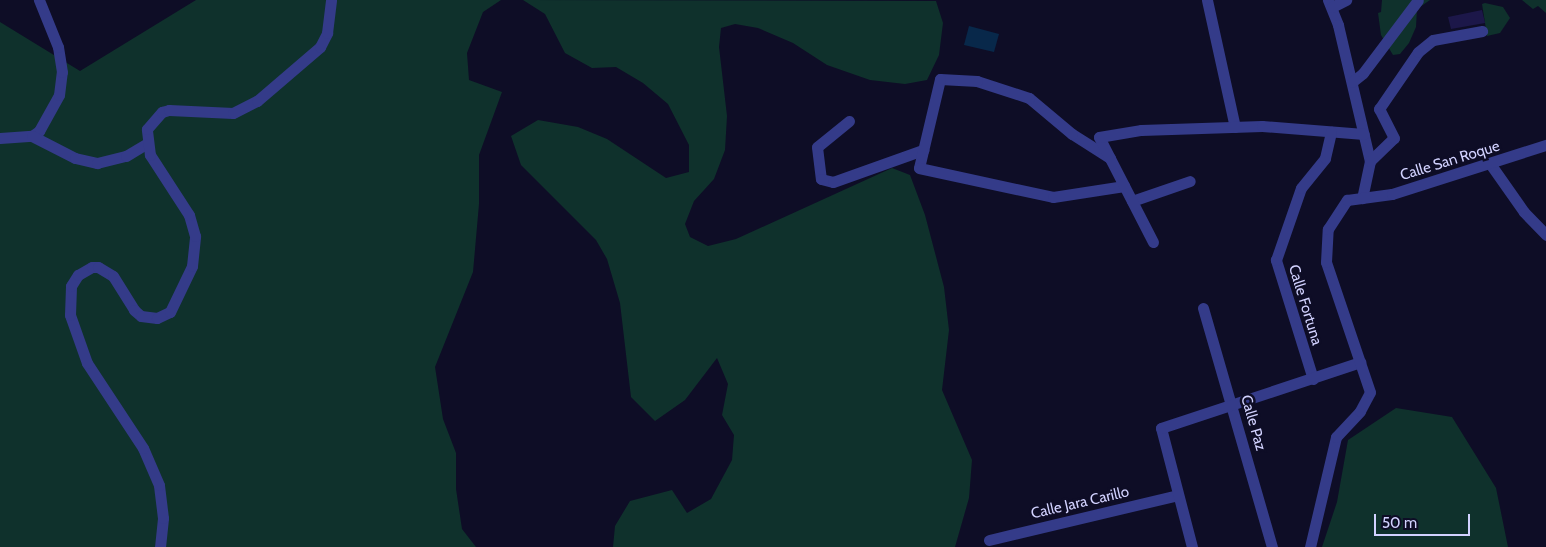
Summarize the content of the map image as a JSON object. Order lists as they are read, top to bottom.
{
  "streets": {
    "street": [
      "Calle San Roque",
      "Calle Fortuna",
      "Calle Paz",
      "Calle Jara Carillo"
    ]
  },
  "scale_bar": "50 m"
}
